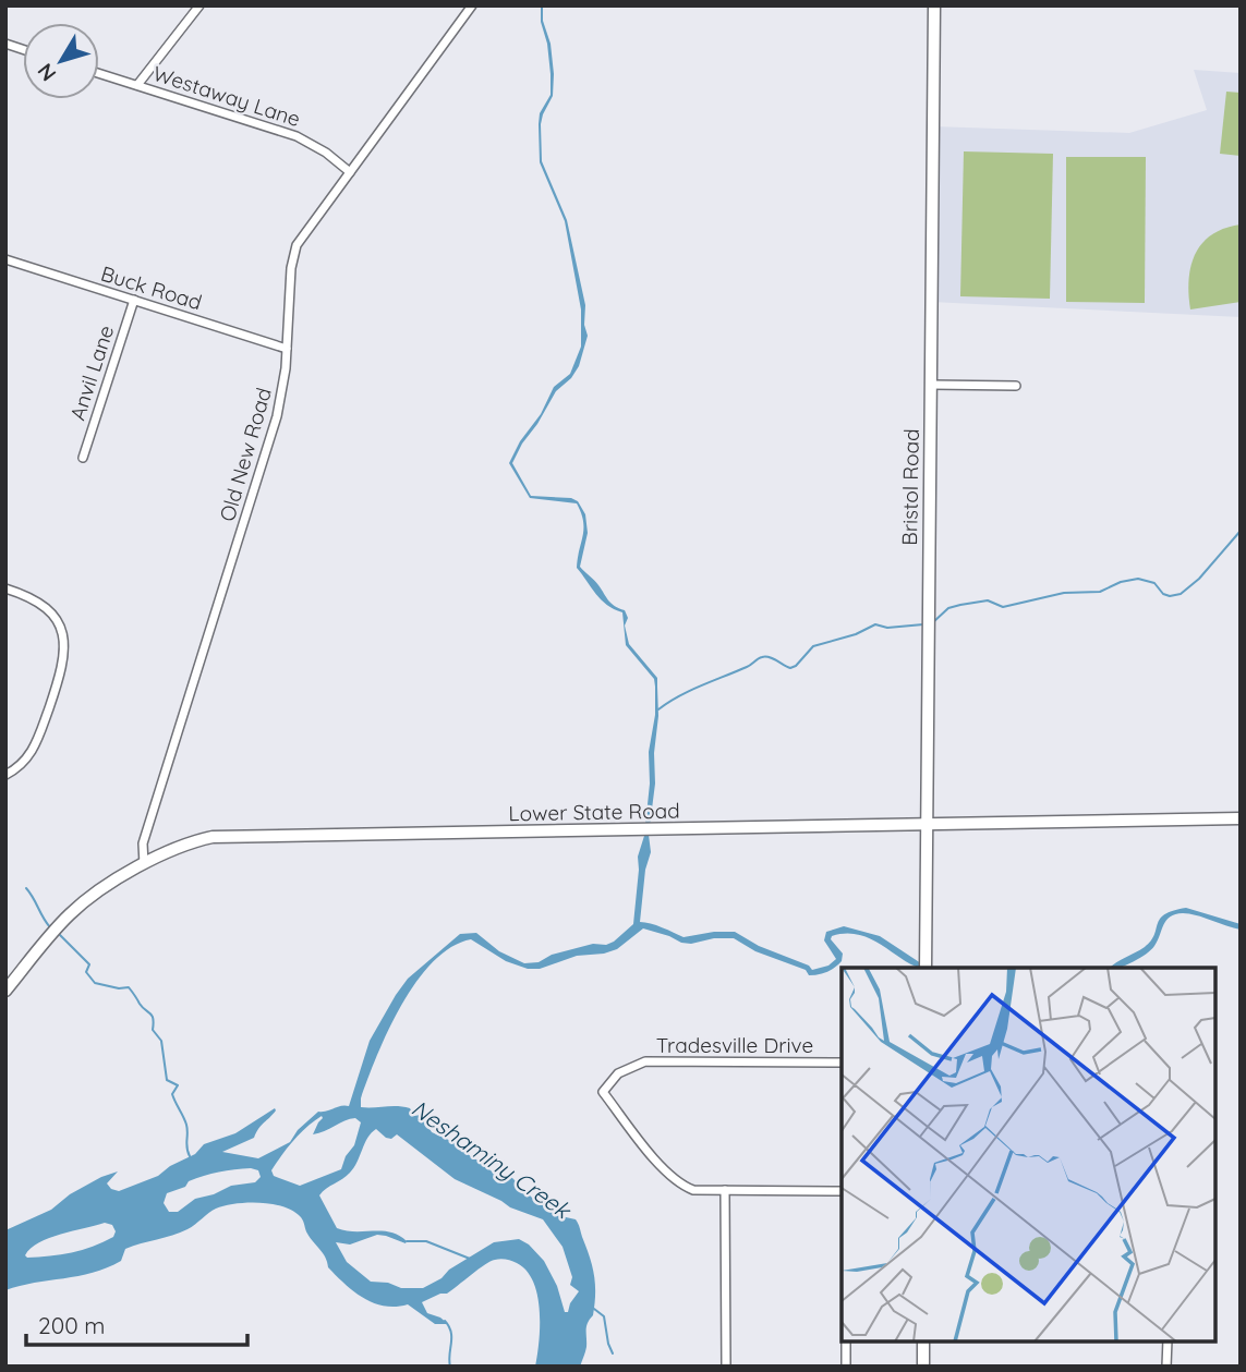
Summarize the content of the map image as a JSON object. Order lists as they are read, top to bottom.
{
  "streets": {
    "main road": ["Bristol Road", "Lower State Road"],
    "street": [
      "Westaway Lane",
      "Buck Road",
      "Anvil Lane",
      "Old New Road",
      "Tradesville Drive"
    ]
  },
  "crossings": [
    ["Westaway Lane", "Old New Road"],
    ["Buck Road", "Anvil Lane"],
    ["Buck Road", "Old New Road"],
    ["Old New Road", "Lower State Road"],
    ["Bristol Road", "Lower State Road"]
  ],
  "water": ["Neshaminy Creek"],
  "scale_bar": "200 m",
  "north": "bottom left"
}
